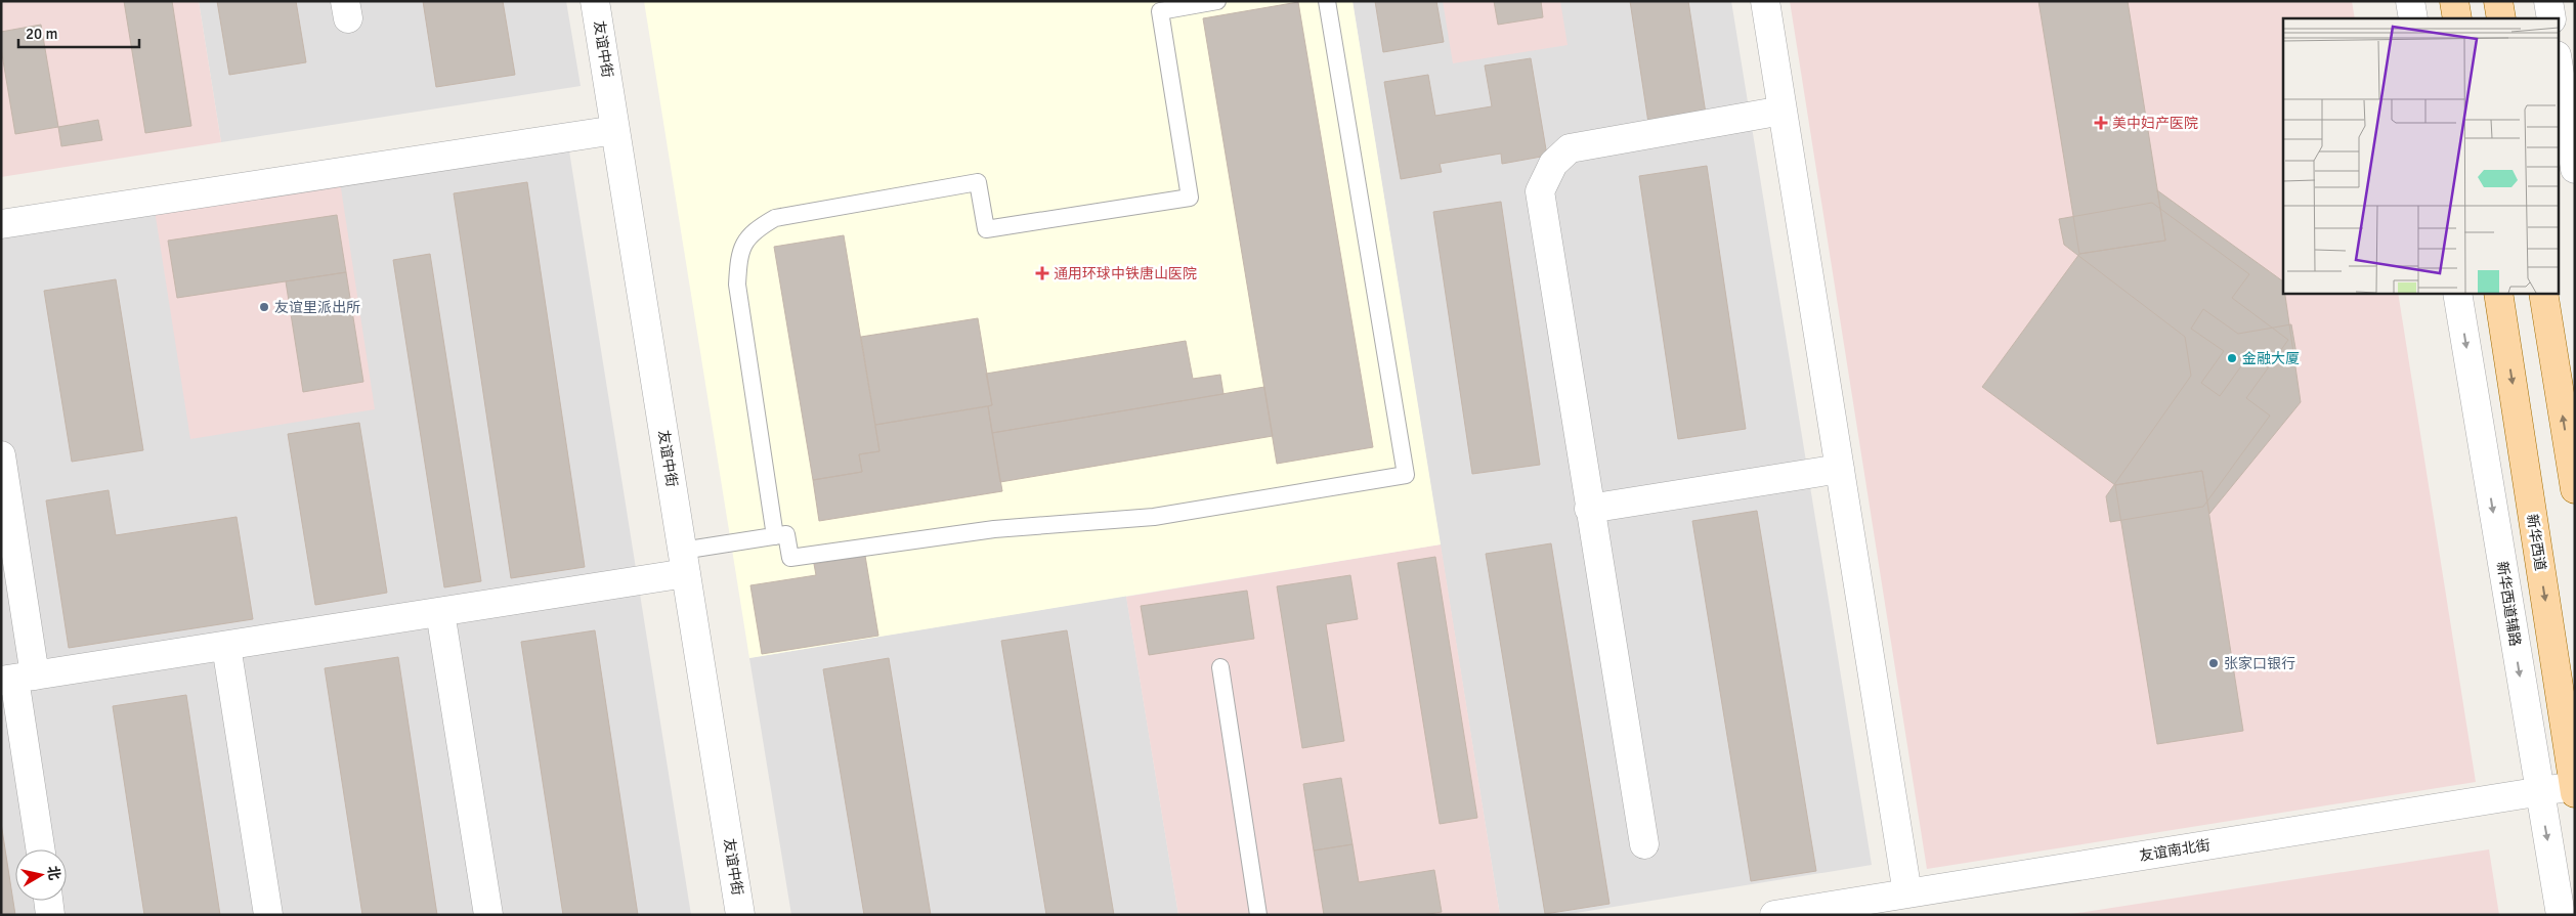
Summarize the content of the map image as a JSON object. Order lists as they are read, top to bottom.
{
  "streets": {
    "main road": ["新华西道"],
    "street": ["友谊中街", "新华西道辅路", "友谊南北街"]
  },
  "crossings": [
    ["新华西道", "友谊南北街"],
    ["新华西道辅路", "友谊南北街"]
  ],
  "one_way": ["新华西道辅路"],
  "places": {
    "health": ["美中妇产医院", "通用环球中铁唐山医院"],
    "other": ["友谊里派出所", "金融大厦", "张家口银行"]
  },
  "scale_bar": "20 m",
  "north": "right"
}
